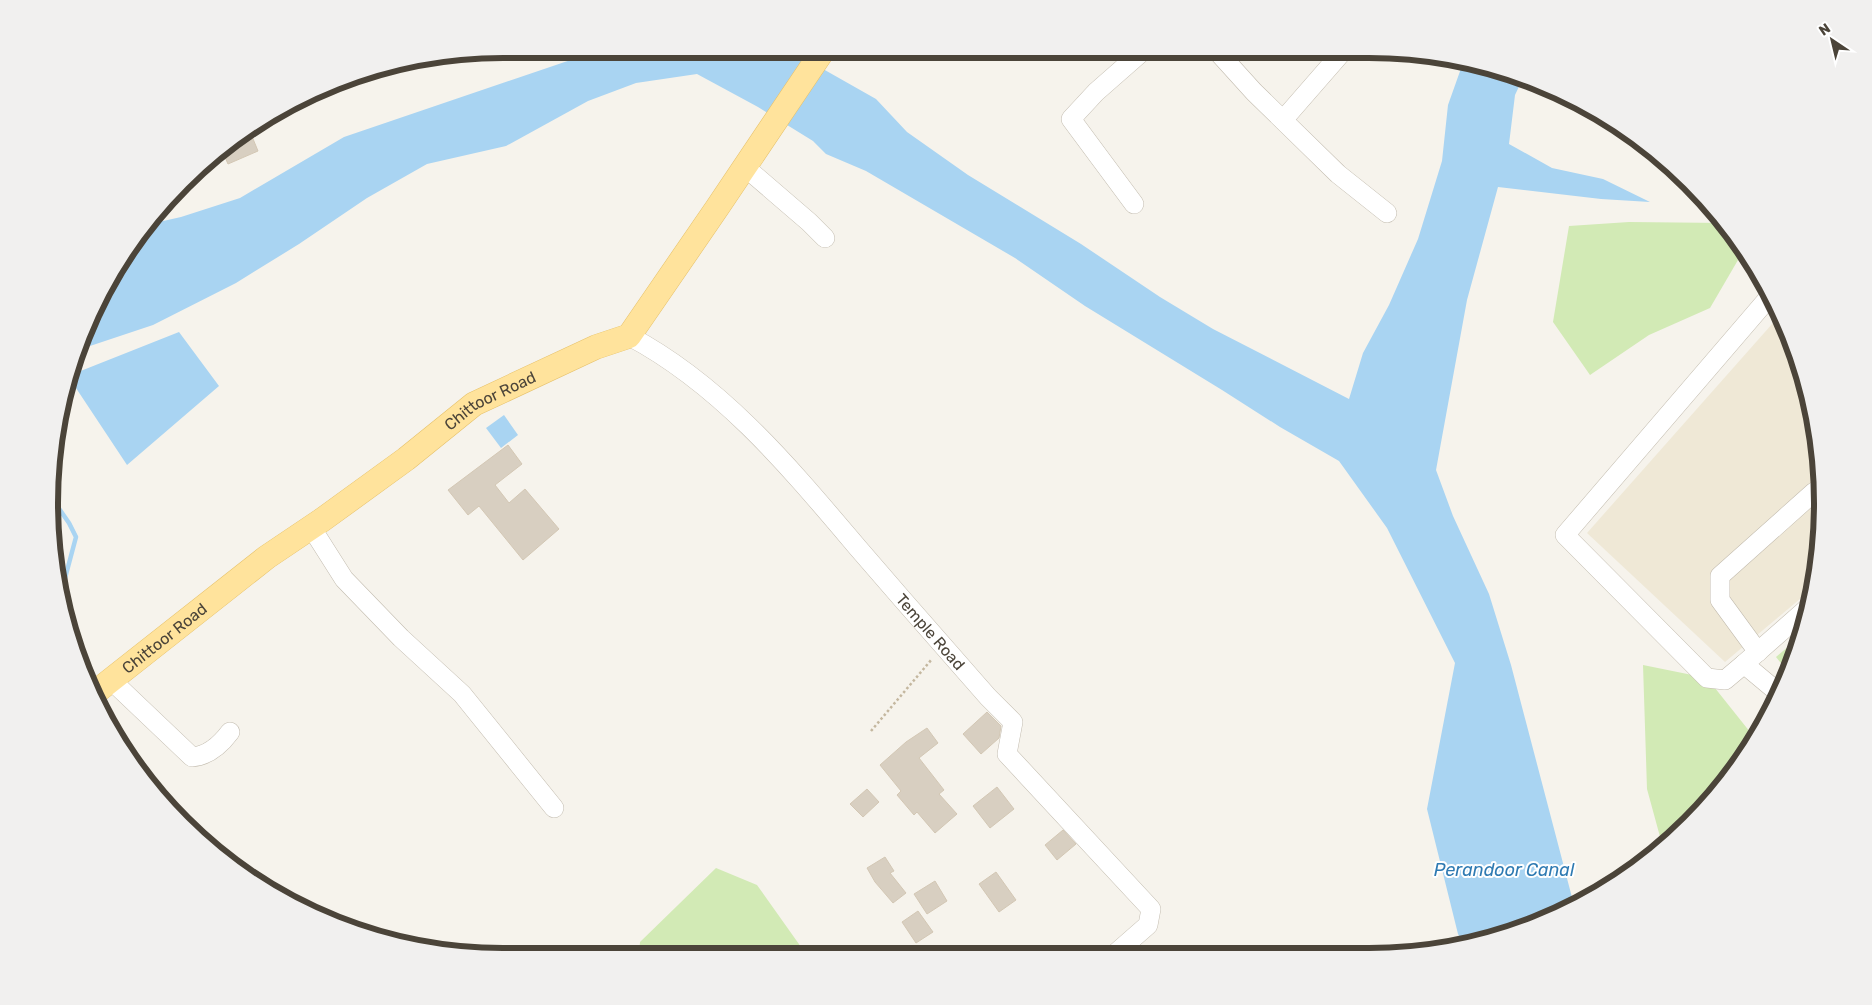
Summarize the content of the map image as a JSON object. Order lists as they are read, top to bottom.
{
  "streets": {
    "main road": ["Chittoor Road"],
    "street": ["Temple Road"]
  },
  "crossings": [
    ["Chittoor Road", "Temple Road"]
  ],
  "water": ["Perandoor Canal"],
  "north": "top left"
}
